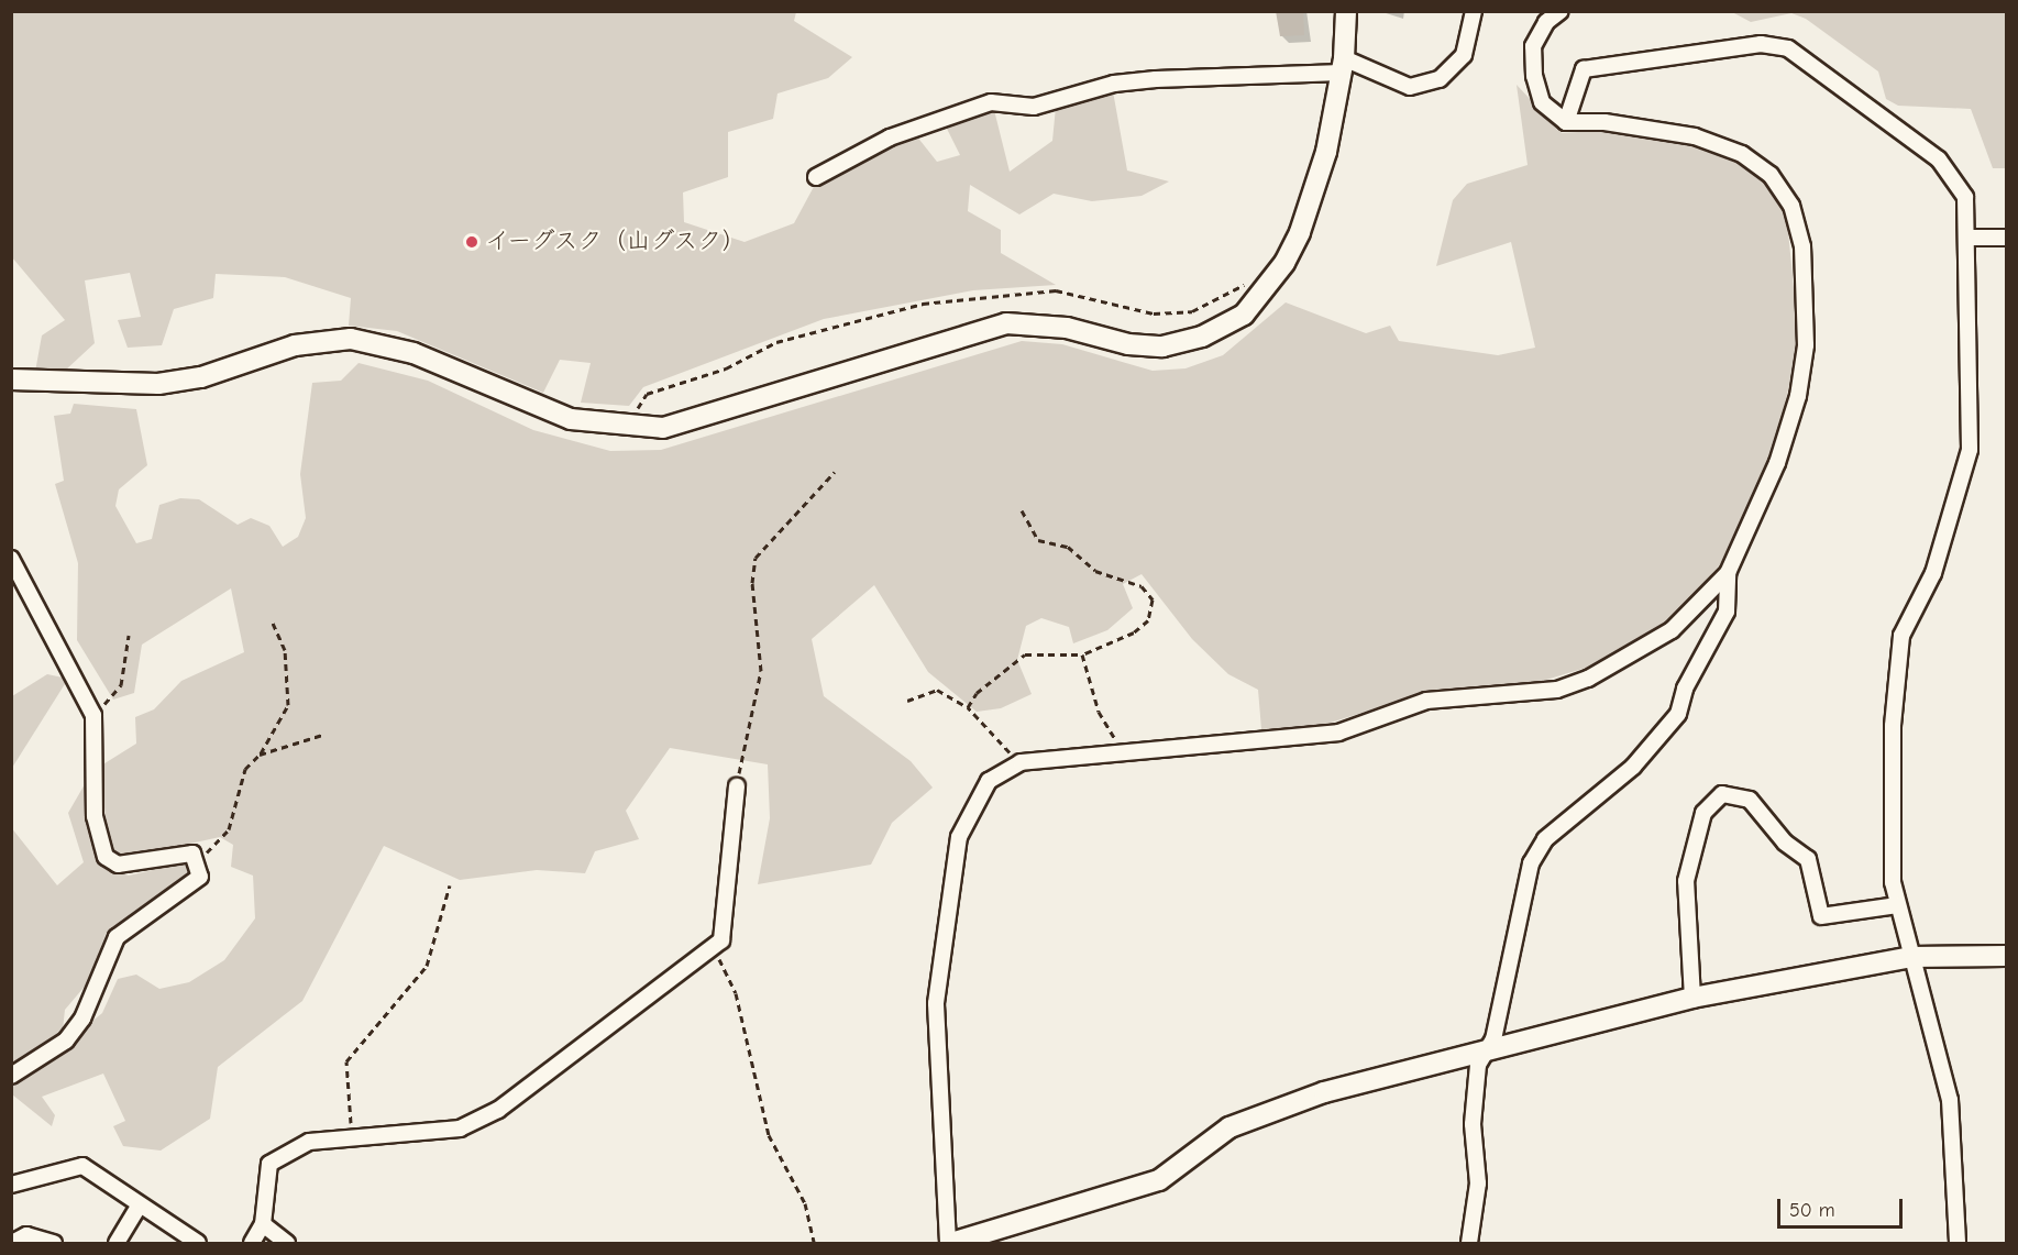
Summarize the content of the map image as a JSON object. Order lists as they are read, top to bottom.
{
  "places": ["イーグスク（山グスク）"],
  "scale_bar": "50 m"
}
